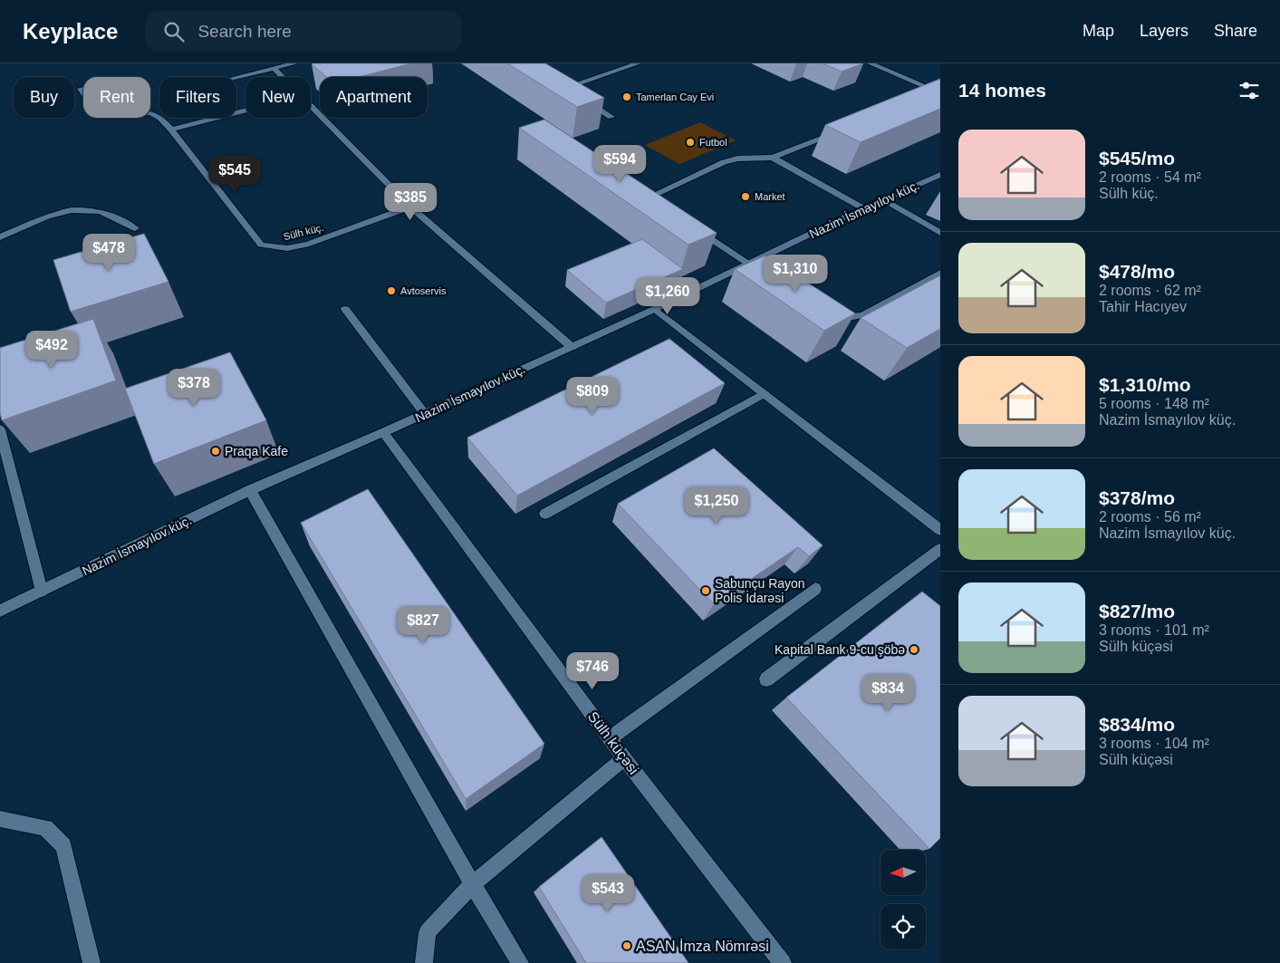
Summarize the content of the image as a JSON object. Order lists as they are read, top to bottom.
{
  "streets": {
    "street": ["Nazim İsmayılov küç.", "Sülh küç.", "Sülh küçəsi"]
  },
  "crossings": [
    ["Nazim İsmayılov küç.", "Sülh küçəsi"]
  ],
  "places": [
    "Tamerlan Cay Evi",
    "Futbol",
    "Market",
    "Avtoservis",
    "Praqa Kafe",
    "Sabunçu Rayon Polis İdarəsi",
    "Kapital Bank 9-cu şöbə",
    "ASAN İmza Nömrəsi"
  ],
  "north": "left",
  "page": {
    "header": "Keyplace",
    "search": "Search here",
    "nav": ["Map", "Layers", "Share"],
    "heading": "14 homes",
    "chip": [
      "Buy",
      "Rent",
      "Filters",
      "New",
      "Apartment"
    ],
    "list": [
      {
        "name": "$545/mo",
        "note": "2 rooms · 54 m² · Sülh küç."
      },
      {
        "name": "$478/mo",
        "note": "2 rooms · 62 m² · Tahir Hacıyev"
      },
      {
        "name": "$1,310/mo",
        "note": "5 rooms · 148 m² · Nazim İsmayılov küç."
      },
      {
        "name": "$378/mo",
        "note": "2 rooms · 56 m² · Nazim İsmayılov küç."
      },
      {
        "name": "$827/mo",
        "note": "3 rooms · 101 m² · Sülh küçəsi"
      },
      {
        "name": "$834/mo",
        "note": "3 rooms · 104 m² · Sülh küçəsi"
      }
    ],
    "price": [
      "$594",
      "$545",
      "$385",
      "$478",
      "$1,310",
      "$1,260",
      "$492",
      "$378",
      "$809",
      "$1,250",
      "$827",
      "$746",
      "$834",
      "$543"
    ]
  }
}
